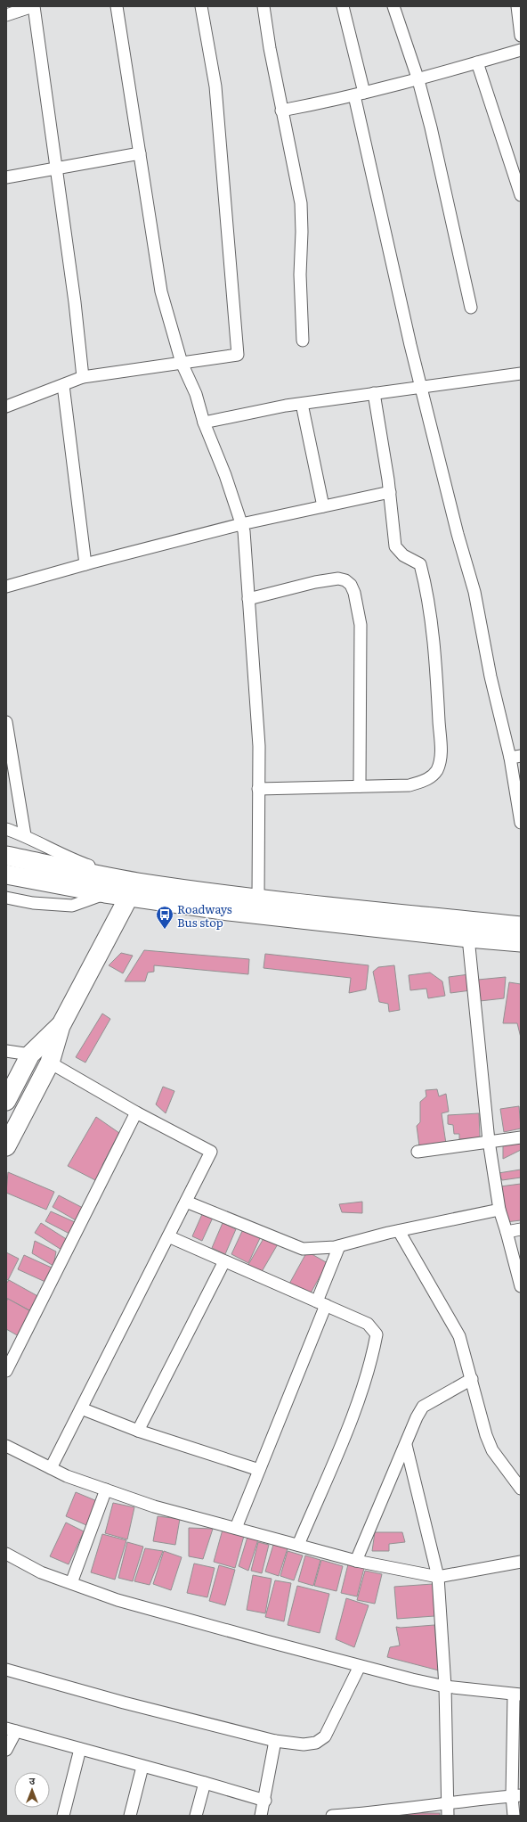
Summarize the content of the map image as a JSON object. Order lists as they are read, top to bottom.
{
  "places": {
    "bus stop": ["Roadways Bus stop"]
  },
  "north": "top"
}
